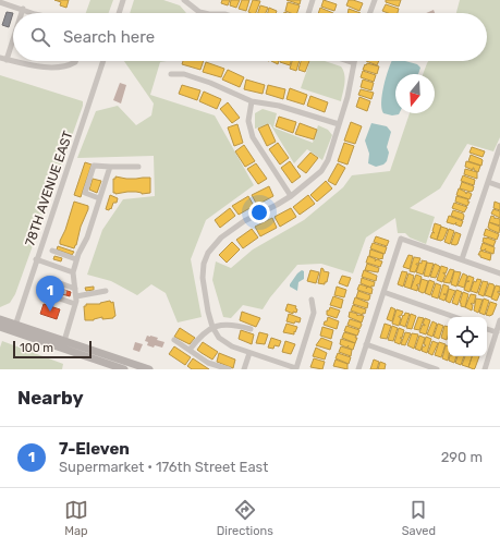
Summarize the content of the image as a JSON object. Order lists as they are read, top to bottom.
{
  "streets": {
    "street": ["78TH AVENUE EAST"]
  },
  "scale_bar": "100 m",
  "north": "bottom",
  "page": {
    "search": "Search here",
    "pins": "1",
    "scale": "100 m",
    "heading": "Nearby",
    "list": [
      {
        "mark": "1",
        "name": "7-Eleven",
        "note": "Supermarket · 176th Street East",
        "value": "290 m"
      }
    ],
    "nav": ["Map", "Directions", "Saved"]
  }
}
